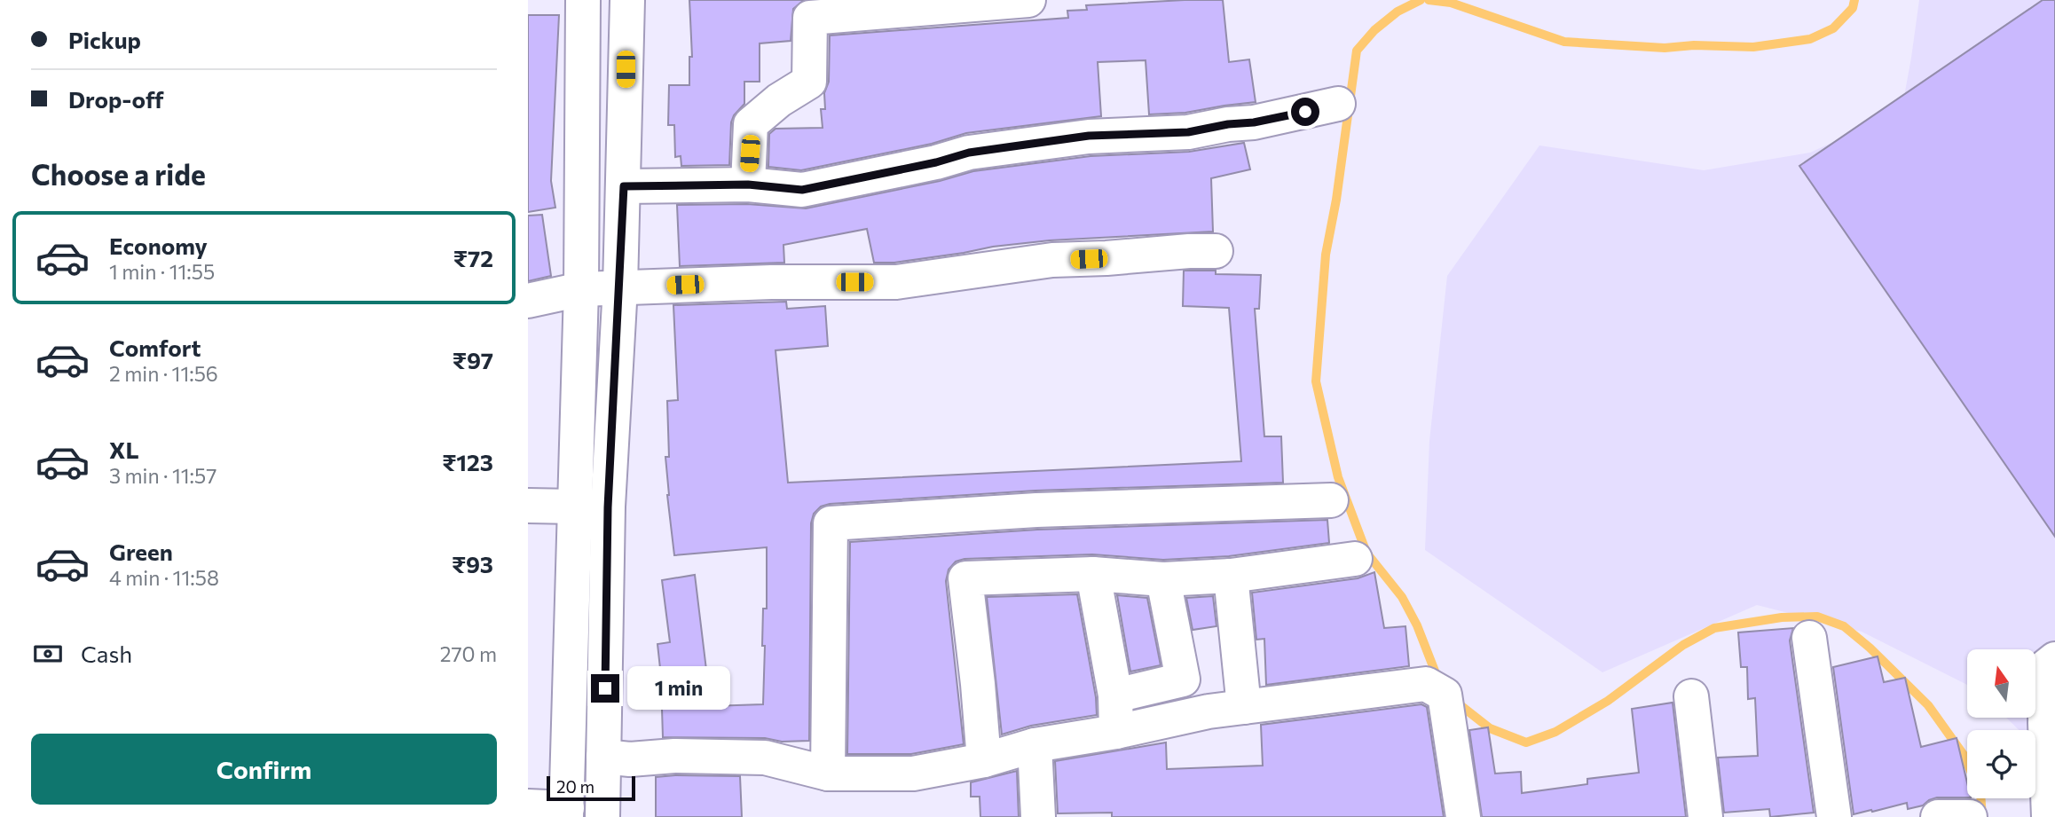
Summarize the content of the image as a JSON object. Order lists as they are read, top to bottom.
{
  "scale_bar": "20 m",
  "north": "top",
  "page": {
    "banner": ["Pickup", "Drop-off"],
    "heading": "Choose a ride",
    "list": [
      {
        "name": "Economy",
        "note": "1 min · 11:55",
        "value": "₹72"
      },
      {
        "name": "Comfort",
        "note": "2 min · 11:56",
        "value": "₹97"
      },
      {
        "name": "XL",
        "note": "3 min · 11:57",
        "value": "₹123"
      },
      {
        "name": "Green",
        "note": "4 min · 11:58",
        "value": "₹93"
      }
    ],
    "pay": ["Cash", "270 m"],
    "bubble": "1 min",
    "buttons": "Confirm",
    "scale": "20 m"
  }
}
